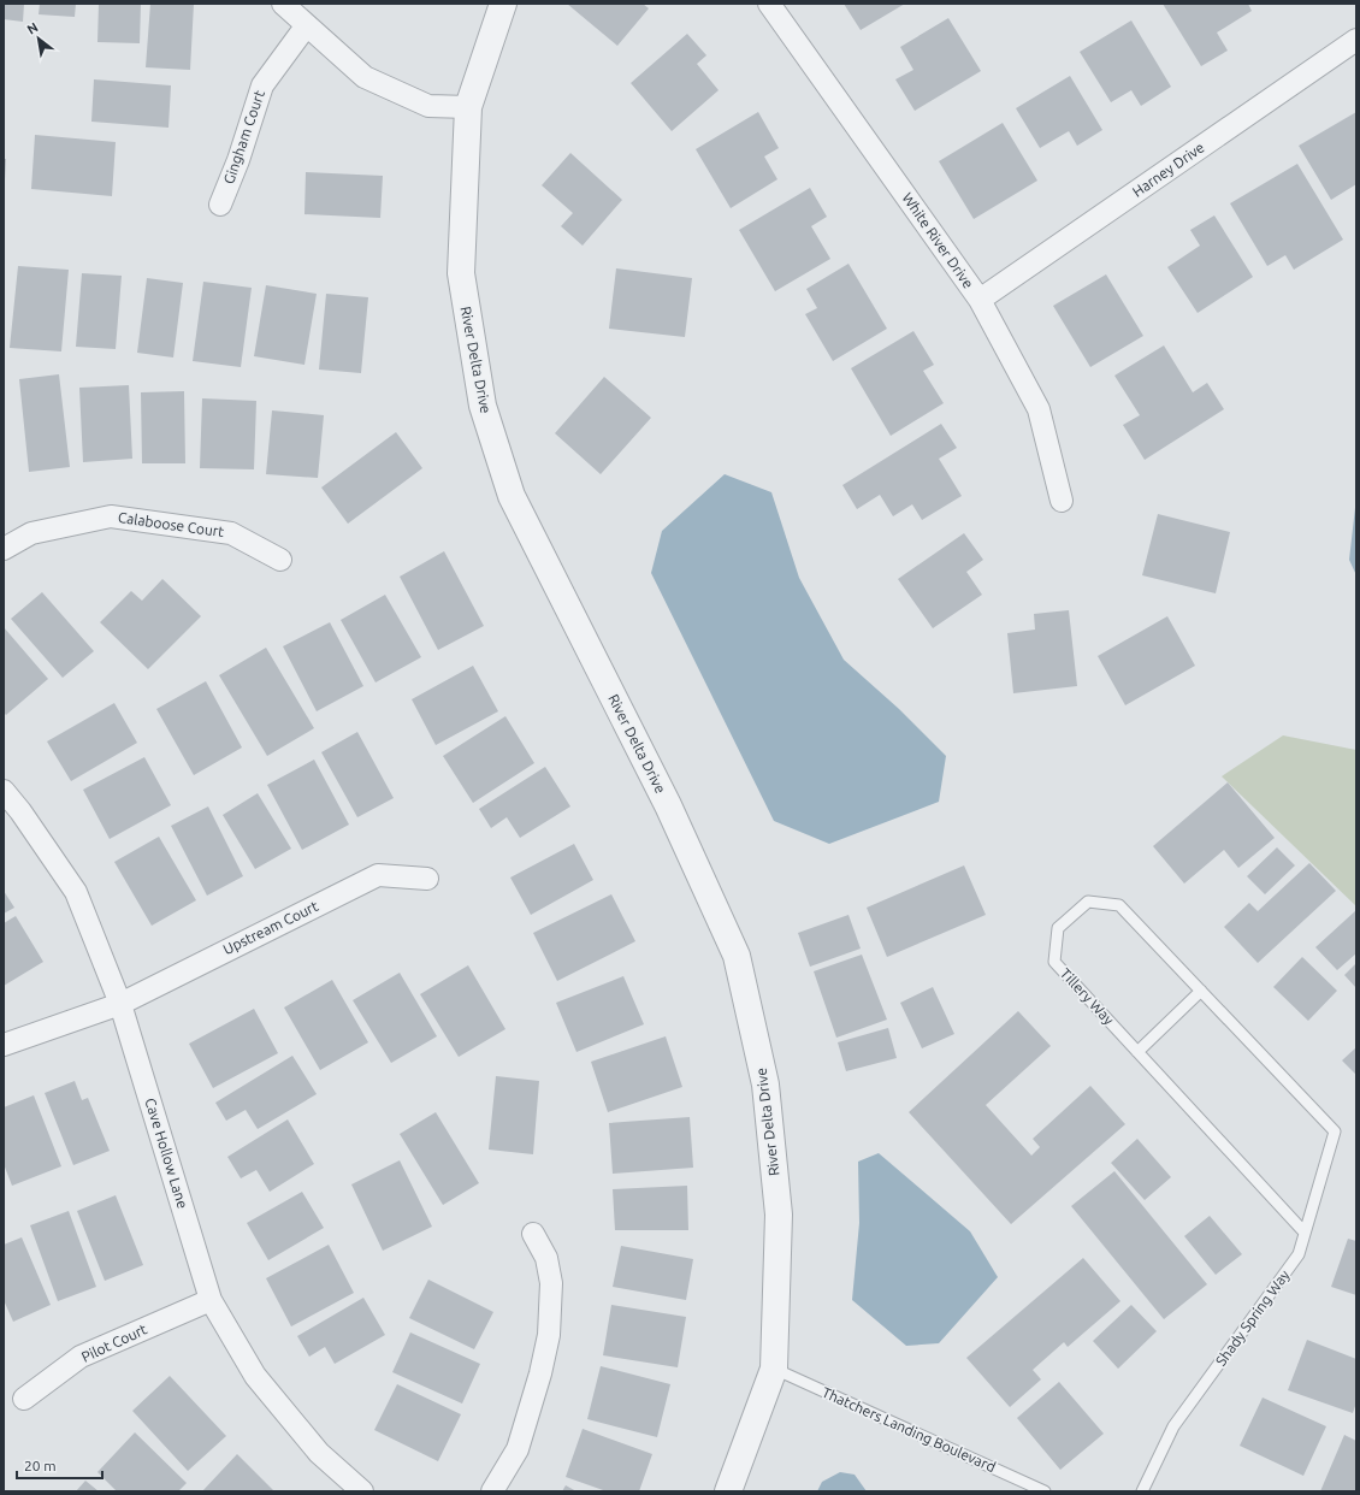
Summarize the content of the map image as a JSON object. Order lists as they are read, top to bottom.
{
  "streets": {
    "street": [
      "Gingham Court",
      "Harney Drive",
      "White River Drive",
      "River Delta Drive",
      "Calaboose Court",
      "Upstream Court",
      "Cave Hollow Lane",
      "Pilot Court"
    ],
    "lane": ["Tillery Way", "Shady Spring Way", "Thatchers Landing Boulevard"]
  },
  "crossings": [
    ["Harney Drive", "White River Drive"],
    ["River Delta Drive", "Thatchers Landing Boulevard"],
    ["Upstream Court", "Cave Hollow Lane"],
    ["Tillery Way", "Shady Spring Way"],
    ["Cave Hollow Lane", "Pilot Court"]
  ],
  "scale_bar": "20 m",
  "north": "top left"
}
